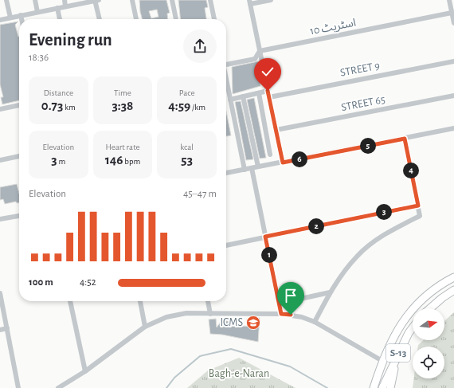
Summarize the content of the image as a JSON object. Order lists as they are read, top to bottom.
{
  "streets": {
    "highway": ["S-13"],
    "street": ["اسٹریٹ 10", "STREET 9", "STREET 65"]
  },
  "parks": ["Bagh-e-Naran"],
  "places": {
    "school or university": ["ICMS"]
  },
  "north": "right",
  "page": {
    "heading": ["Evening run", "18:36"],
    "stats": [
      ["Distance", "0.73 km"],
      ["Time", "3:38"],
      ["Pace", "4:59 /km"],
      ["Elevation", "3 m"],
      ["Heart rate", "146 bpm"],
      ["kcal", "53"]
    ],
    "pins": [
      "5",
      "6",
      "4",
      "3",
      "2",
      "1"
    ],
    "chart": ["Elevation", "45–47 m"],
    "list": [
      {
        "name": "100 m",
        "note": "4:52"
      }
    ]
  }
}
